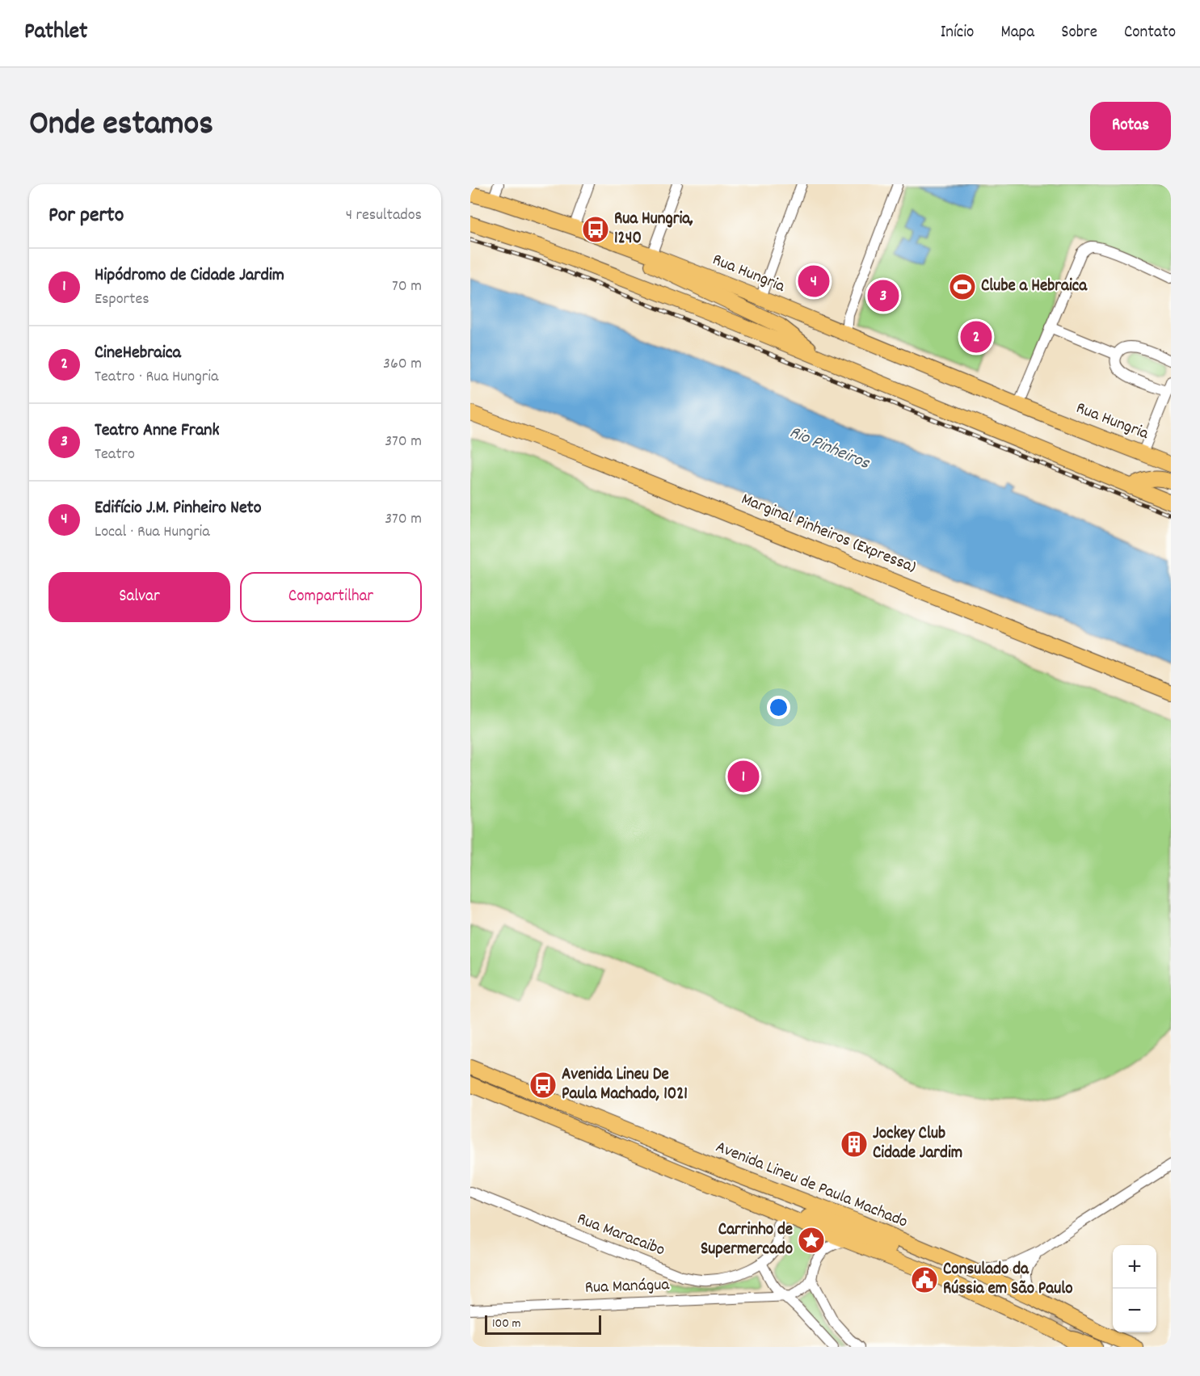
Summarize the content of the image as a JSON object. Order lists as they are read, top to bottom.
{
  "streets": {
    "highway": ["Rua Hungria", "Marginal Pinheiros (Expressa)", "Avenida Lineu de Paula Machado"],
    "street": ["Rua Maracaibo", "Rua Manágua"]
  },
  "water": ["Rio Pinheiros"],
  "places": {
    "bus stop": ["Rua Hungria, 1240", "Avenida Lineu De Paula Machado, 1021"],
    "sports": ["Clube a Hebraica"],
    "building": ["Jockey Club Cidade Jardim"],
    "place": ["Carrinho de Supermercado"],
    "public building": ["Consulado da Rússia em São Paulo"]
  },
  "scale_bar": "100 m",
  "page": {
    "header": "Pathlet",
    "nav": [
      "Início",
      "Mapa",
      "Sobre",
      "Contato"
    ],
    "title": "Onde estamos",
    "buttons": [
      "Rotas",
      ["Salvar", "Compartilhar"]
    ],
    "heading": ["Por perto", "4 resultados"],
    "list": [
      {
        "mark": "1",
        "name": "Hipódromo de Cidade Jardim",
        "note": "Esportes",
        "value": "70 m"
      },
      {
        "mark": "2",
        "name": "CineHebraica",
        "note": "Teatro · Rua Hungria",
        "value": "360 m"
      },
      {
        "mark": "3",
        "name": "Teatro Anne Frank",
        "note": "Teatro",
        "value": "370 m"
      },
      {
        "mark": "4",
        "name": "Edifício J.M. Pinheiro Neto",
        "note": "Local · Rua Hungria",
        "value": "370 m"
      }
    ],
    "pins": [
      "4",
      "3",
      "2",
      "1"
    ],
    "map_buttons": ["+", "−"],
    "scale": "100 m"
  }
}
